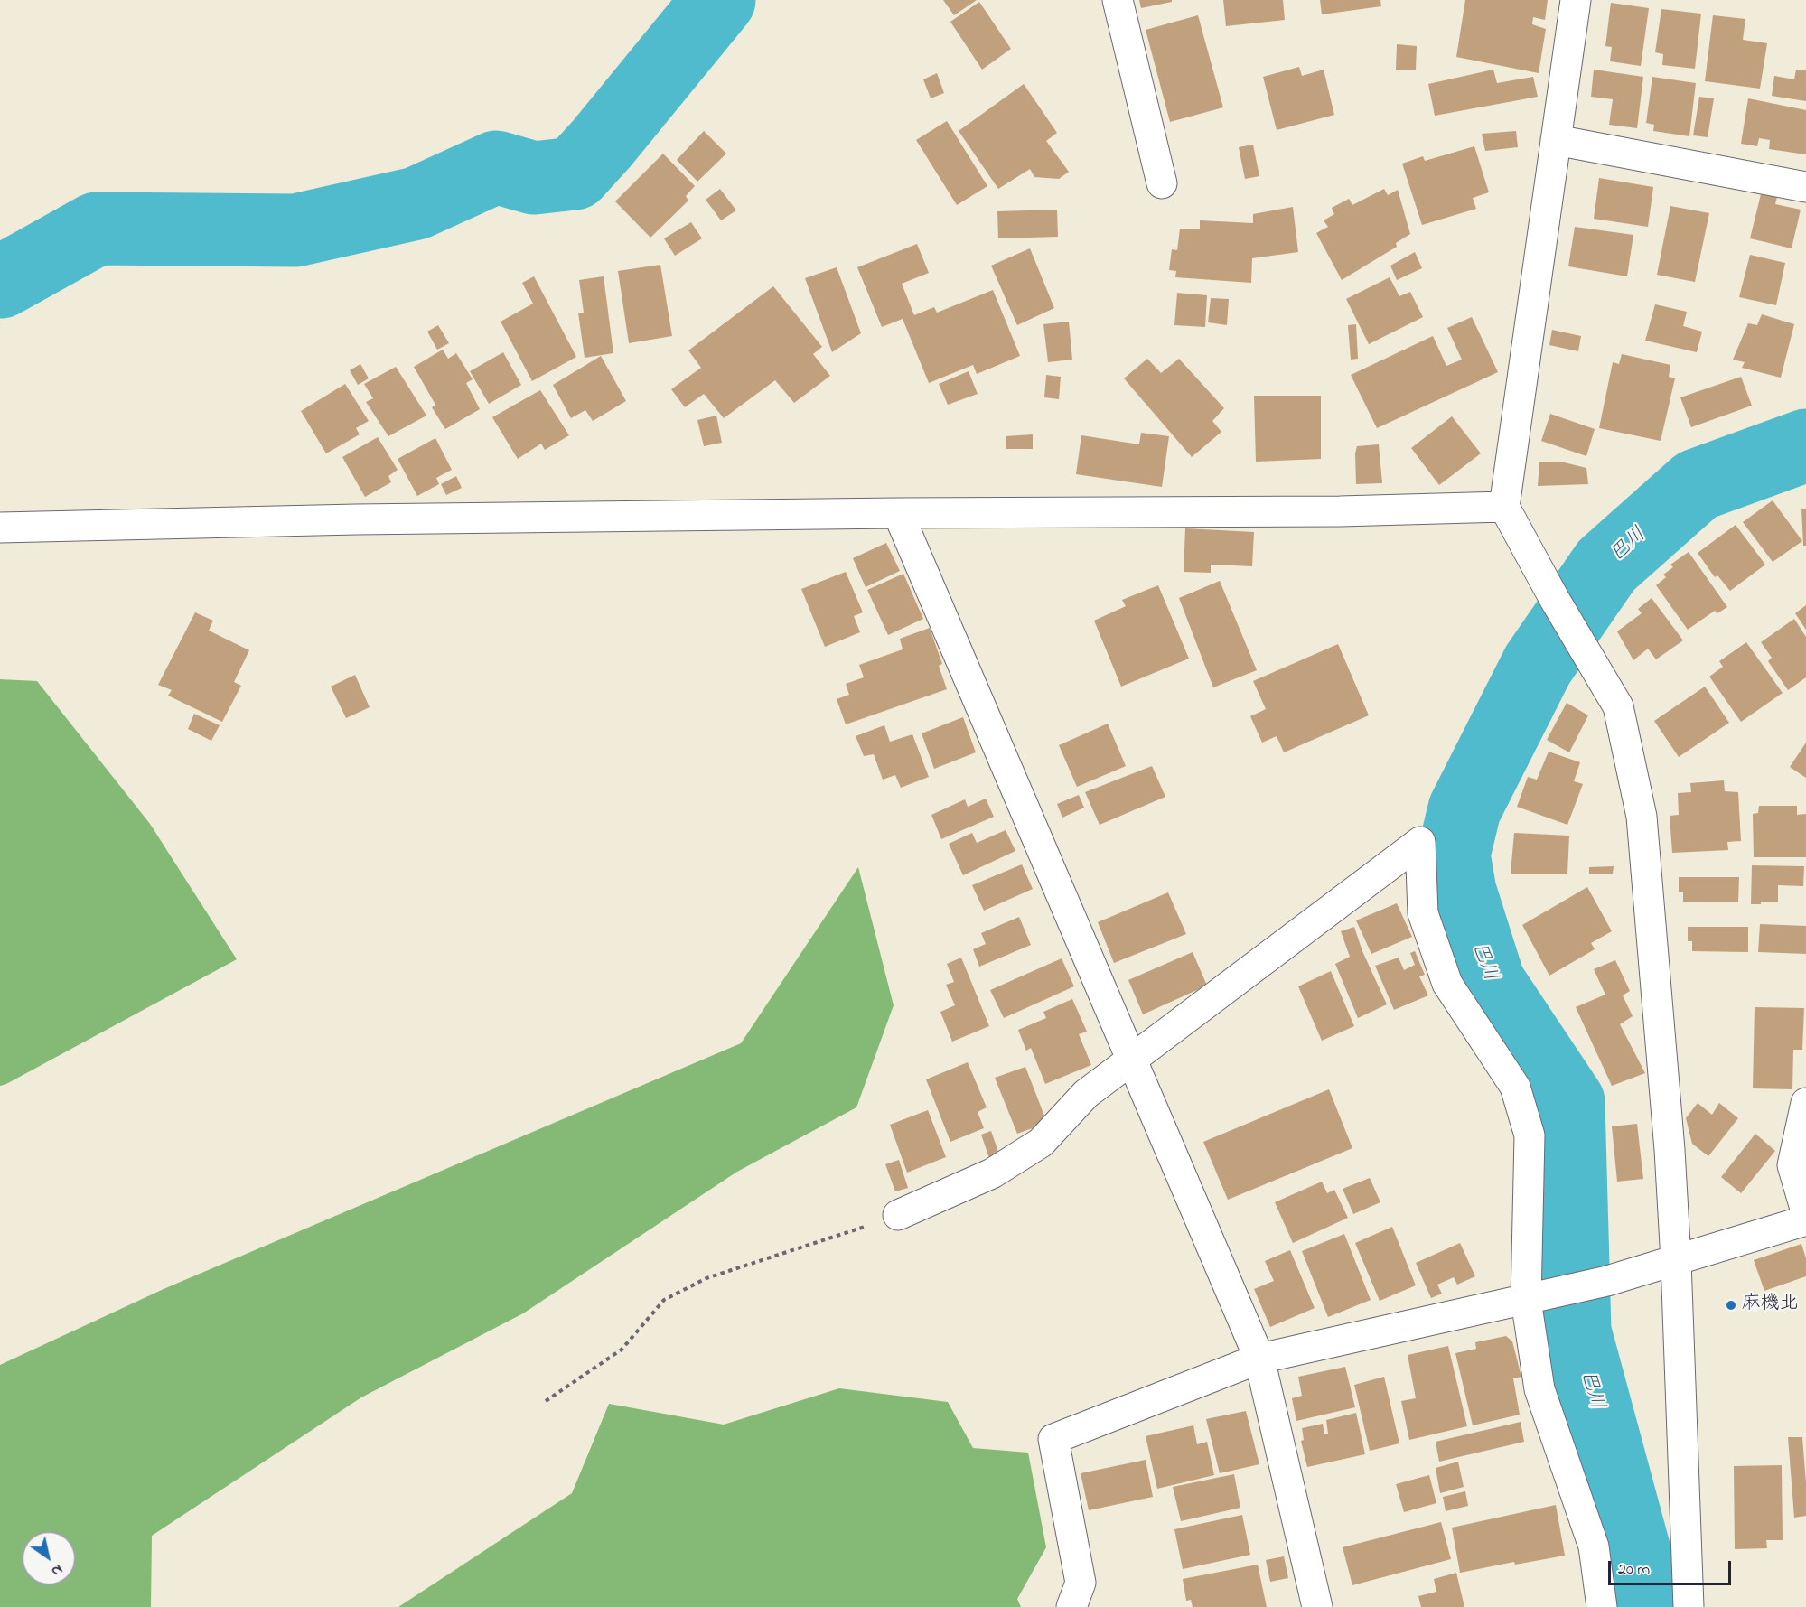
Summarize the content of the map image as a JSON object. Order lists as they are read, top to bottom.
{
  "water": ["巴川"],
  "places": ["麻機北"],
  "scale_bar": "20 m",
  "north": "bottom right"
}
